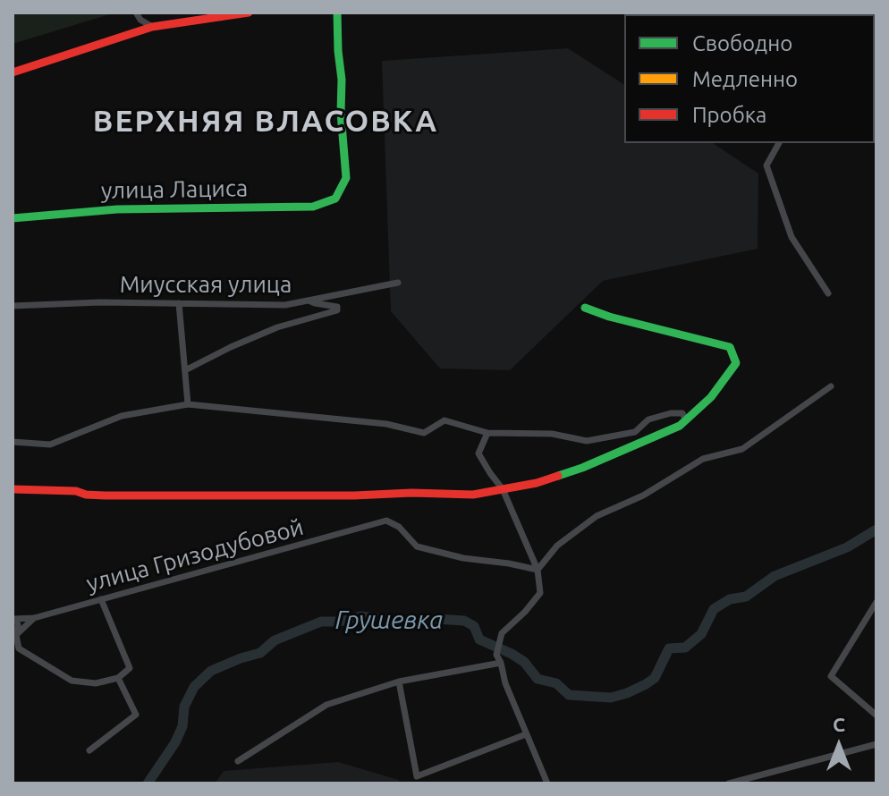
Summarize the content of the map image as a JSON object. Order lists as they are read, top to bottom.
{
  "streets": {
    "street": ["улица Лациса", "Миусская улица", "улица Гризодубовой"]
  },
  "districts": ["ВЕРХНЯЯ ВЛАСОВКА"],
  "water": ["Грушевка"],
  "legend": ["Свободно", "Медленно", "Пробка"],
  "north": "top"
}
